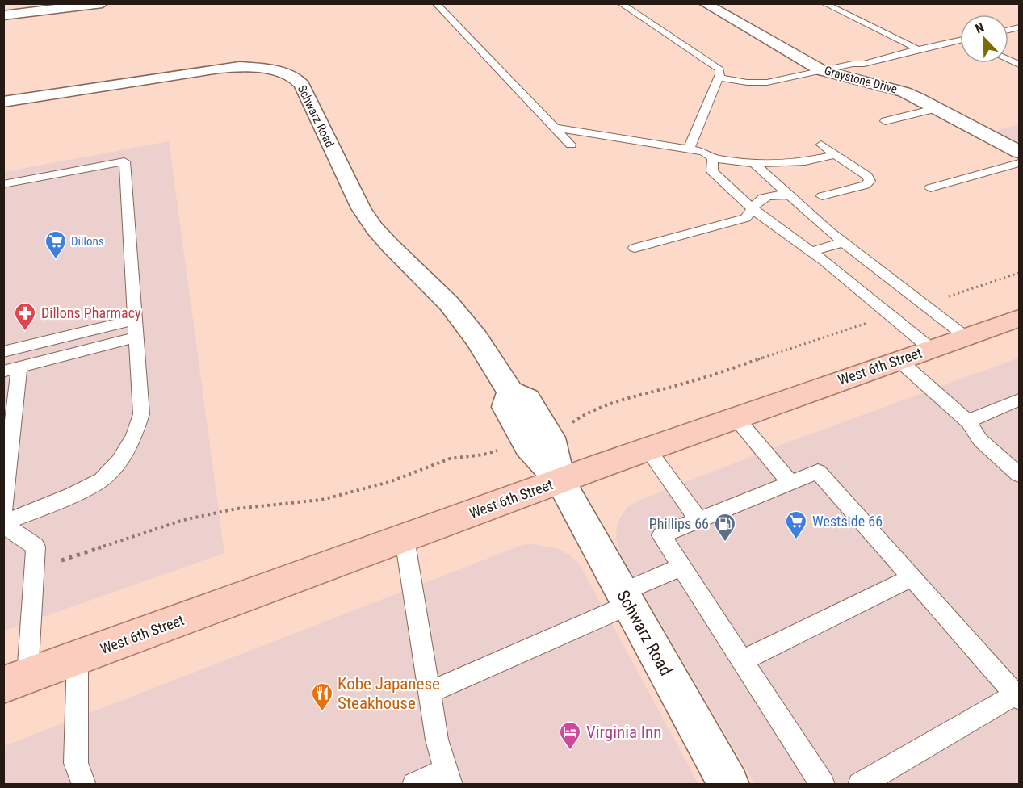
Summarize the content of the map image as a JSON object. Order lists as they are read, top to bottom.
{
  "streets": {
    "main road": ["West 6th Street"],
    "street": ["Graystone Drive", "Schwarz Road"]
  },
  "crossings": [
    ["Schwarz Road", "West 6th Street"]
  ],
  "places": {
    "supermarket": ["Dillons", "Westside 66"],
    "pharmacy": ["Dillons Pharmacy"],
    "fuel station": ["Phillips 66"],
    "restaurant": ["Kobe Japanese Steakhouse"],
    "hotel": ["Virginia Inn"]
  },
  "north": "top left"
}
